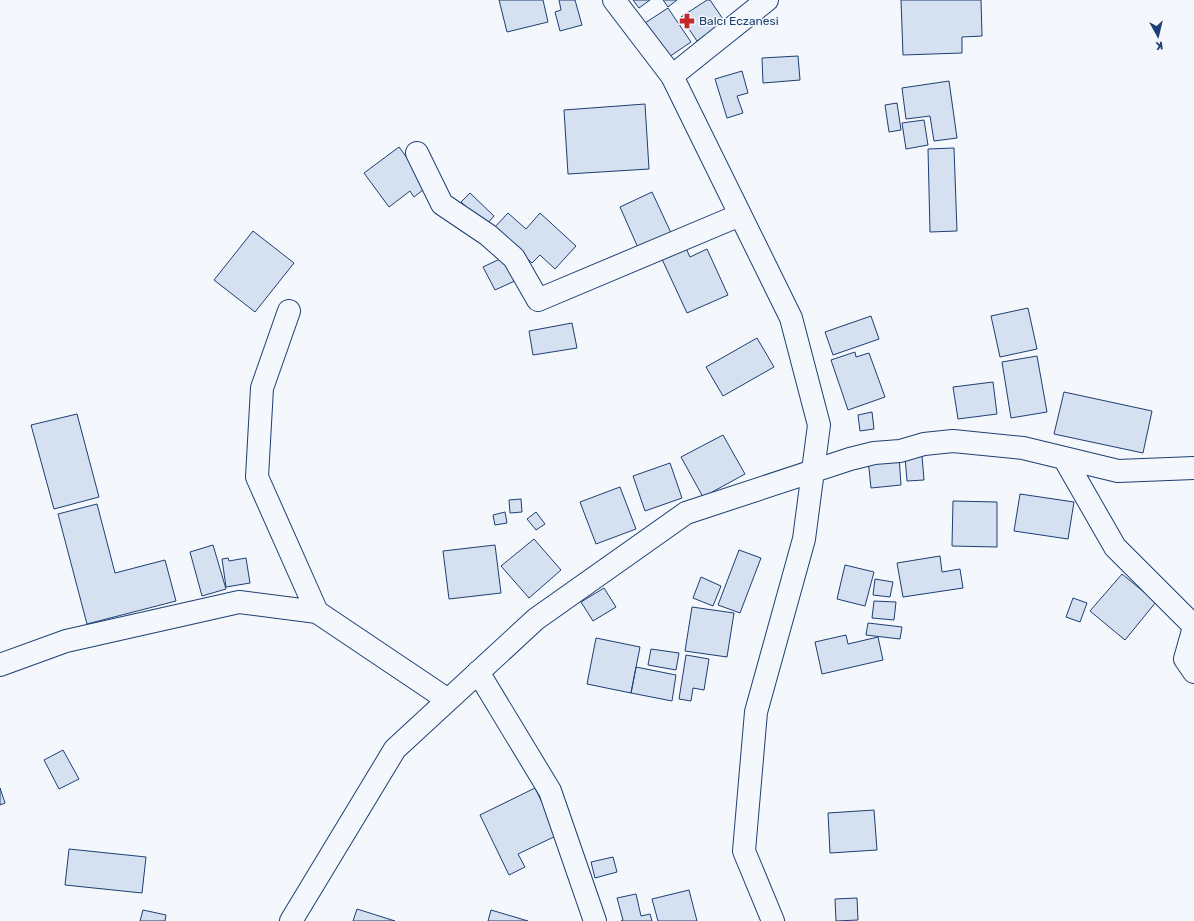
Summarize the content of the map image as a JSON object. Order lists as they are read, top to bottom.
{
  "places": {
    "pharmacy": ["Balcı Eczanesi"]
  },
  "north": "bottom"
}
